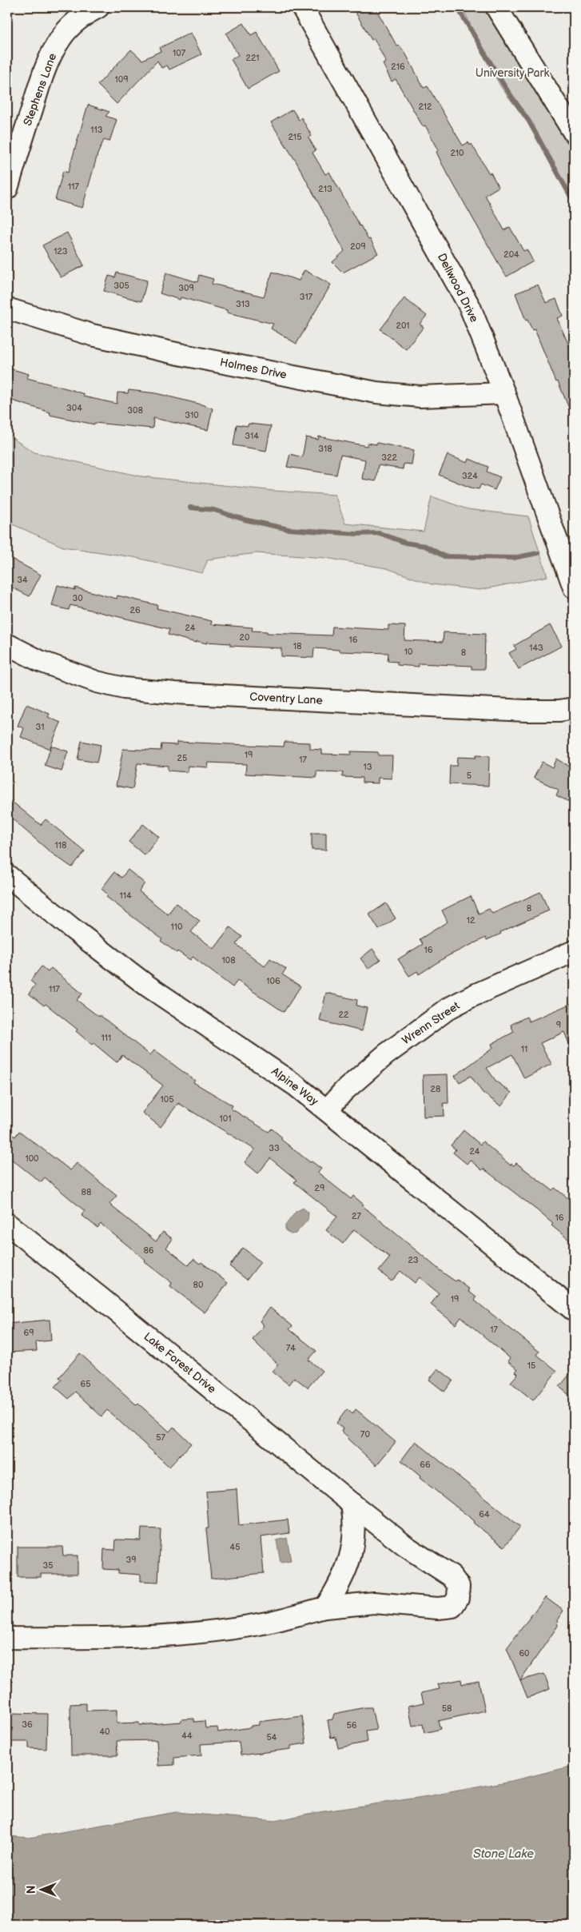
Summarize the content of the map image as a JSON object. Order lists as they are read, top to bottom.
{
  "streets": {
    "street": [
      "Stephens Lane",
      "Dellwood Drive",
      "Holmes Drive",
      "Coventry Lane",
      "Wrenn Street",
      "Alpine Way",
      "Lake Forest Drive"
    ]
  },
  "crossings": [
    ["Dellwood Drive", "Holmes Drive"],
    ["Wrenn Street", "Alpine Way"]
  ],
  "water": ["Stone Lake"],
  "parks": ["University Park"],
  "house_numbers": [
    "107",
    "221",
    "216",
    "109",
    "212",
    "113",
    "215",
    "210",
    "117",
    "213",
    "209",
    "123",
    "204",
    "305",
    "309",
    "317",
    "313",
    "201",
    "304",
    "308",
    "310",
    "314",
    "318",
    "322",
    "324",
    "34",
    "30",
    "26",
    "24",
    "20",
    "16",
    "18",
    "143",
    "10",
    "8",
    "31",
    "19",
    "25",
    "17",
    "13",
    "5",
    "118",
    "114",
    "8",
    "12",
    "110",
    "16",
    "108",
    "106",
    "117",
    "22",
    "9",
    "111",
    "11",
    "28",
    "105",
    "101",
    "33",
    "24",
    "100",
    "29",
    "88",
    "27",
    "16",
    "86",
    "23",
    "80",
    "19",
    "17",
    "69",
    "74",
    "15",
    "65",
    "70",
    "57",
    "66",
    "64",
    "45",
    "39",
    "35",
    "60",
    "58",
    "36",
    "56",
    "40",
    "44",
    "54"
  ],
  "north": "left"
}
